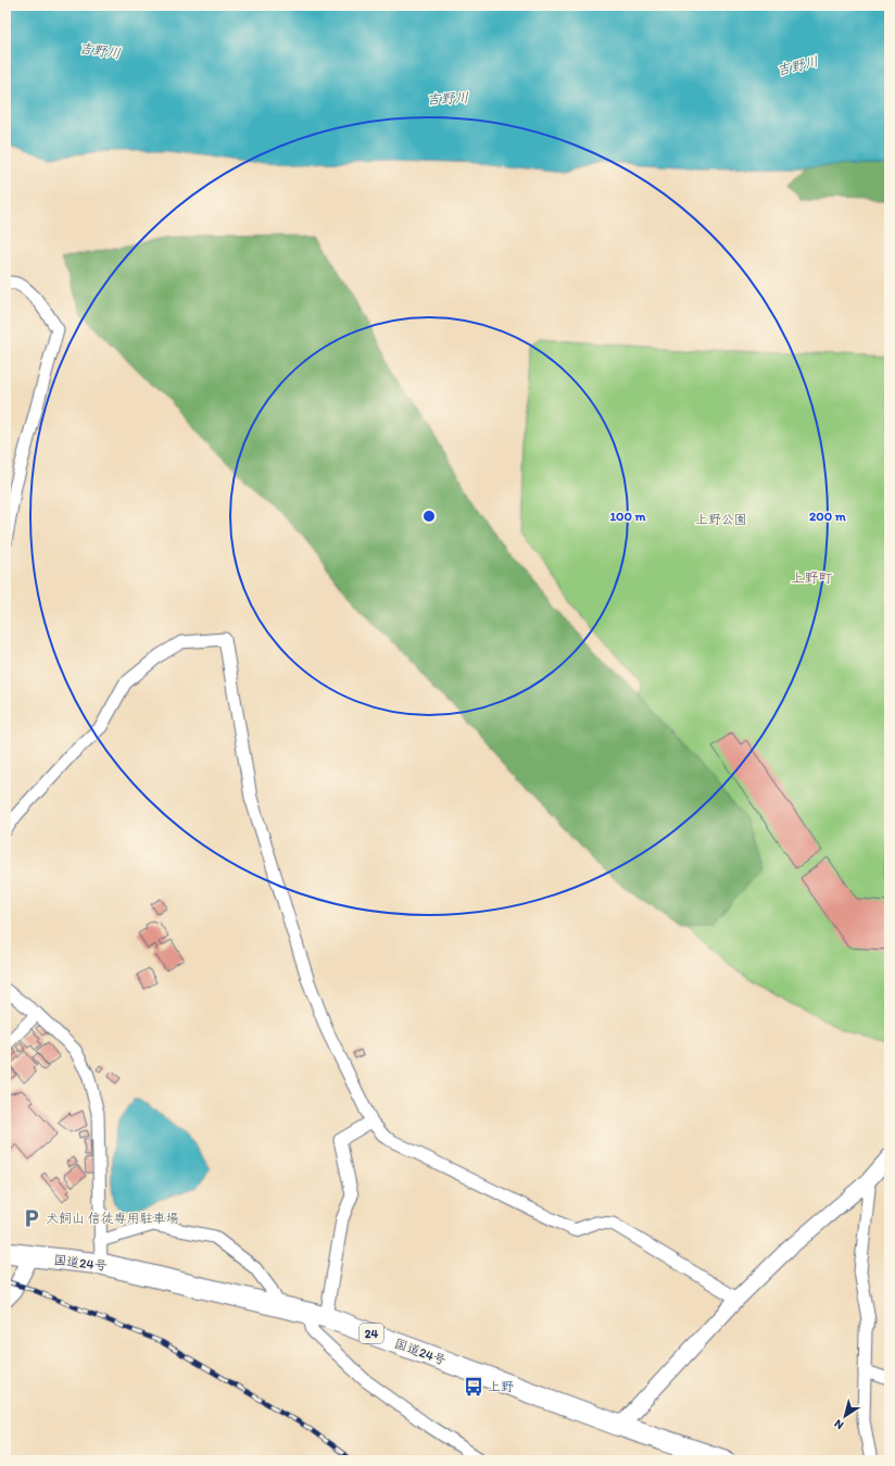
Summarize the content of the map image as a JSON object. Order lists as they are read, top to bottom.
{
  "streets": {
    "highway": ["国道24号", "24"]
  },
  "districts": ["上野町"],
  "water": ["吉野川"],
  "parks": ["上野公園"],
  "places": {
    "parking": ["犬飼山 信徒専用駐車場"],
    "bus stop": ["上野"]
  },
  "north": "bottom left",
  "rings": ["100 m", "200 m"]
}
